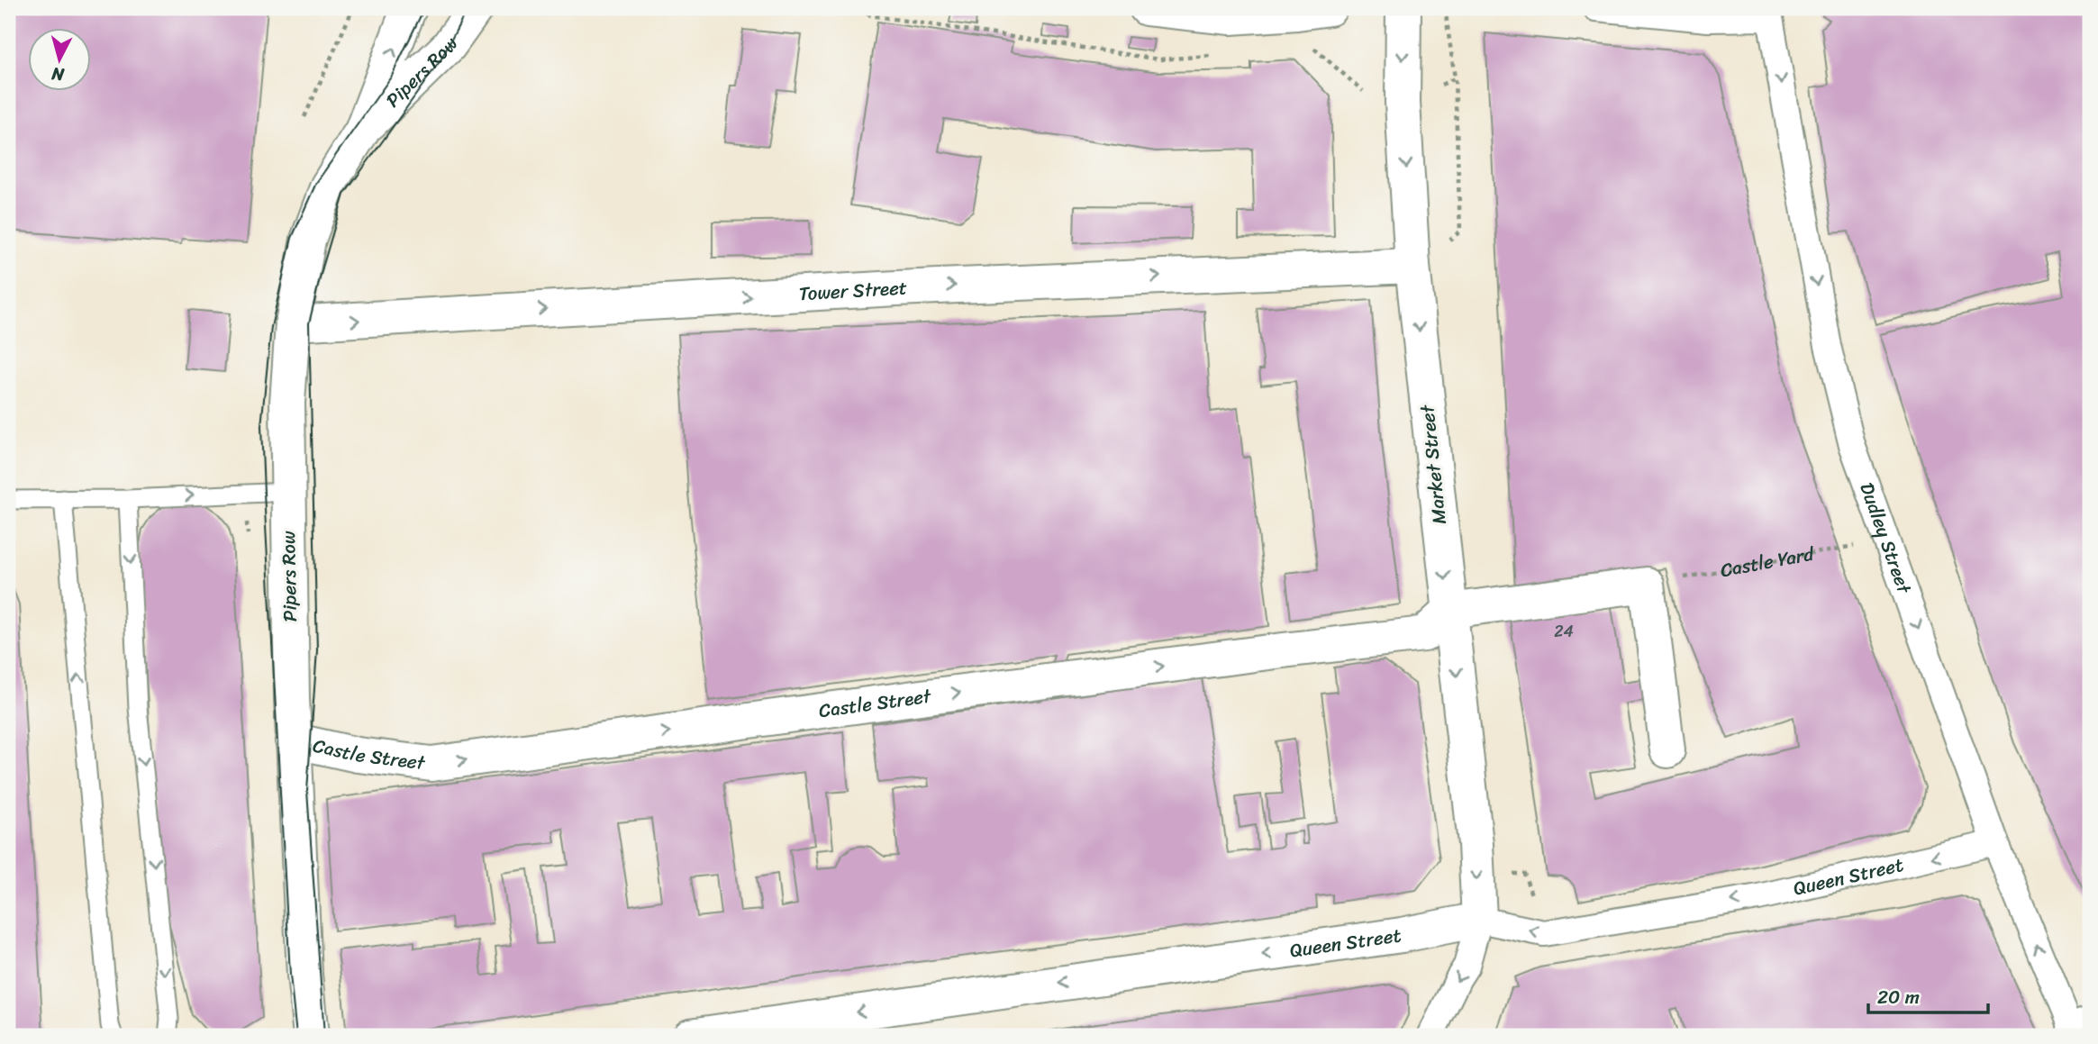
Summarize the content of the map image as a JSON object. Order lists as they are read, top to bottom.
{
  "streets": {
    "street": [
      "Pipers Row",
      "Tower Street",
      "Market Street",
      "Dudley Street",
      "Castle Street",
      "Queen Street"
    ],
    "path": ["Castle Yard"]
  },
  "crossings": [
    ["Pipers Row", "Tower Street"],
    ["Pipers Row", "Castle Street"],
    ["Tower Street", "Market Street"],
    ["Market Street", "Castle Street"],
    ["Market Street", "Queen Street"],
    ["Dudley Street", "Castle Yard"],
    ["Dudley Street", "Queen Street"]
  ],
  "one_way": [
    "Tower Street",
    "Market Street",
    "Castle Street",
    "Queen Street"
  ],
  "house_numbers": ["24"],
  "scale_bar": "20 m",
  "north": "bottom"
}
